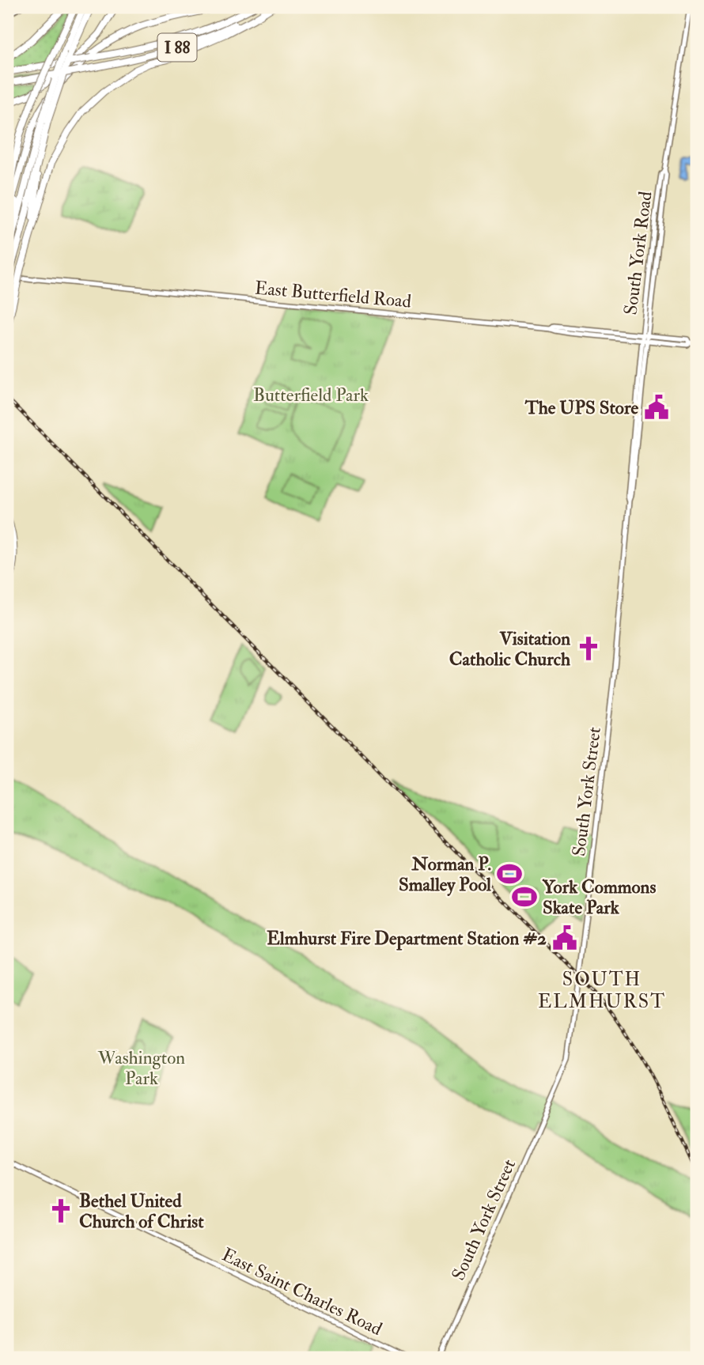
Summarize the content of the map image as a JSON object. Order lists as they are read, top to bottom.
{
  "streets": {
    "highway": ["I 88"],
    "main road": [
      "South York Road",
      "East Butterfield Road",
      "South York Street",
      "East Saint Charles Road"
    ]
  },
  "crossings": [
    ["South York Road", "East Butterfield Road"],
    ["South York Road", "South York Street"],
    ["East Butterfield Road", "South York Street"]
  ],
  "districts": ["SOUTH ELMHURST"],
  "parks": ["Butterfield Park", "Washington Park"],
  "places": {
    "public building": ["The UPS Store", "Elmhurst Fire Department Station #2"],
    "church": ["Visitation Catholic Church", "Bethel United Church of Christ"],
    "sports": ["Norman P. Smalley Pool", "York Commons Skate Park"]
  }
}
